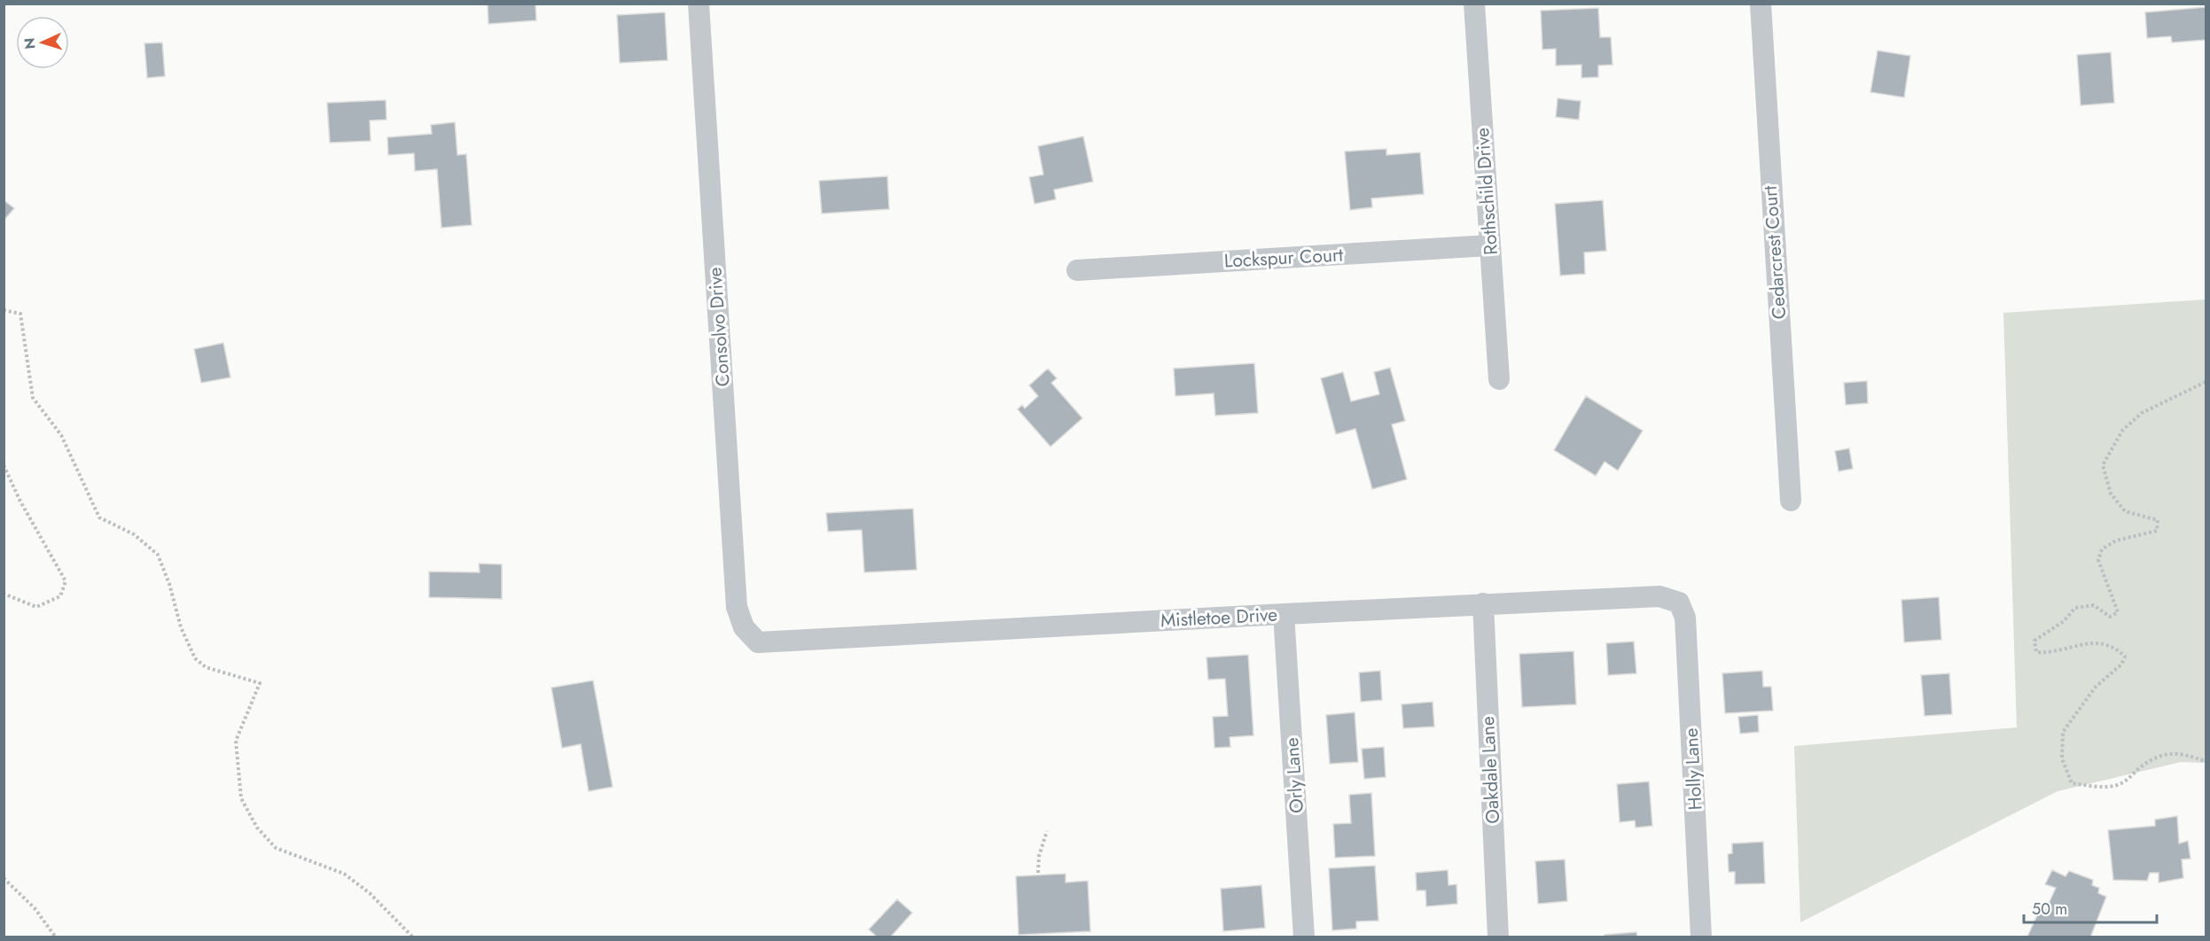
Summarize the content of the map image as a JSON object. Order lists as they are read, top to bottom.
{
  "streets": {
    "street": [
      "Rothschild Drive",
      "Cedarcrest Court",
      "Lockspur Court",
      "Consolvo Drive",
      "Mistletoe Drive",
      "Holly Lane",
      "Oakdale Lane",
      "Orly Lane"
    ]
  },
  "crossings": [
    ["Rothschild Drive", "Lockspur Court"],
    ["Consolvo Drive", "Mistletoe Drive"],
    ["Mistletoe Drive", "Holly Lane"],
    ["Mistletoe Drive", "Oakdale Lane"],
    ["Mistletoe Drive", "Orly Lane"]
  ],
  "scale_bar": "50 m",
  "north": "left"
}
